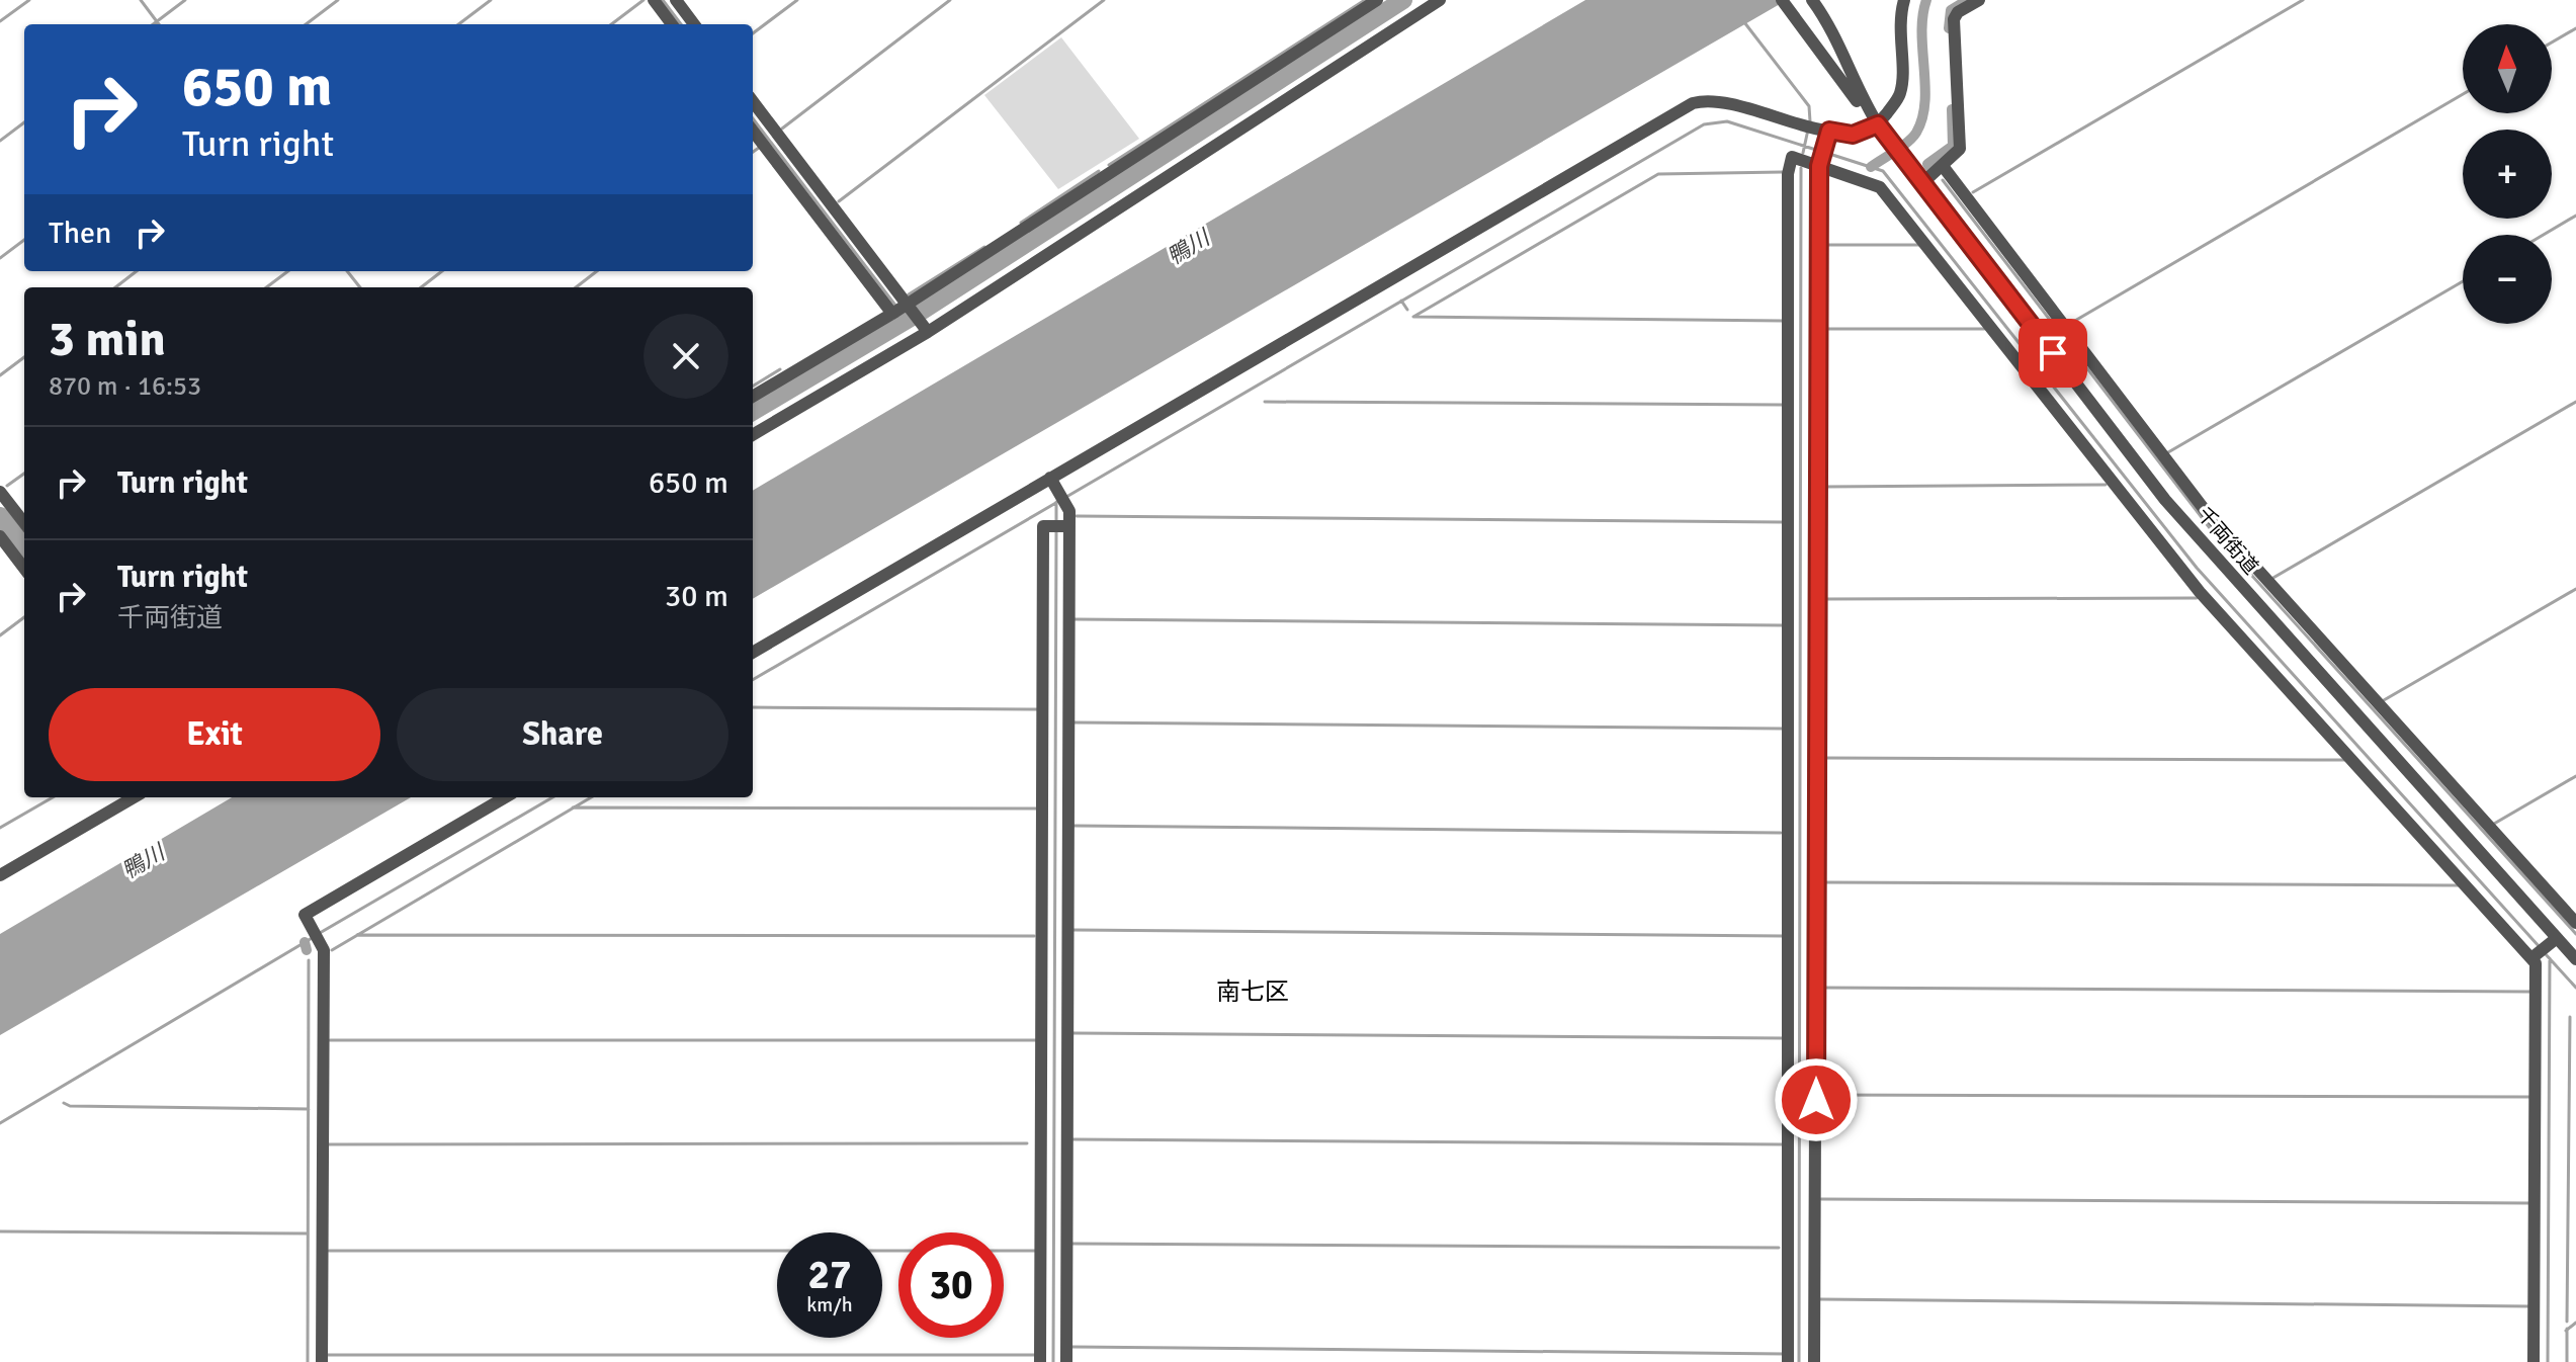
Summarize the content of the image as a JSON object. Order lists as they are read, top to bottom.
{
  "streets": {
    "street": ["千両街道"]
  },
  "districts": ["南七区"],
  "water": ["鴨川"],
  "north": "top",
  "page": {
    "map_buttons": ["+", "−"],
    "turn": ["650 m", "Turn right"],
    "then": "Then",
    "heading": ["3 min", "870 m · 16:53"],
    "list": [
      {
        "name": "Turn right",
        "value": "650 m"
      },
      {
        "name": "Turn right",
        "note": "千両街道",
        "value": "30 m"
      }
    ],
    "buttons": ["Exit", "Share"],
    "speed": "27 km/h",
    "limit": "30"
  }
}
